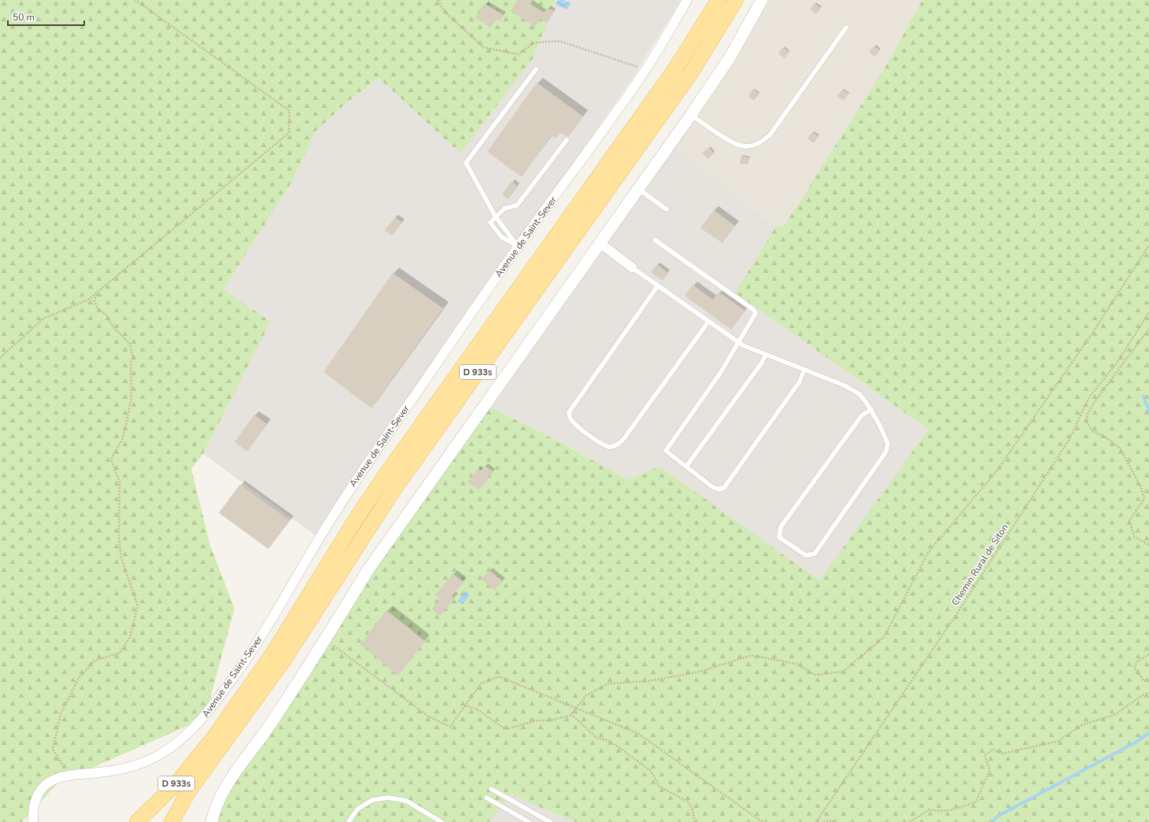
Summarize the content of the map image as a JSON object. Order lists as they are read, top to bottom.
{
  "streets": {
    "main road": ["D 933s"],
    "street": ["Avenue de Saint-Sever"],
    "path": ["Chemin Rural de Siton"]
  },
  "scale_bar": "50 m"
}
